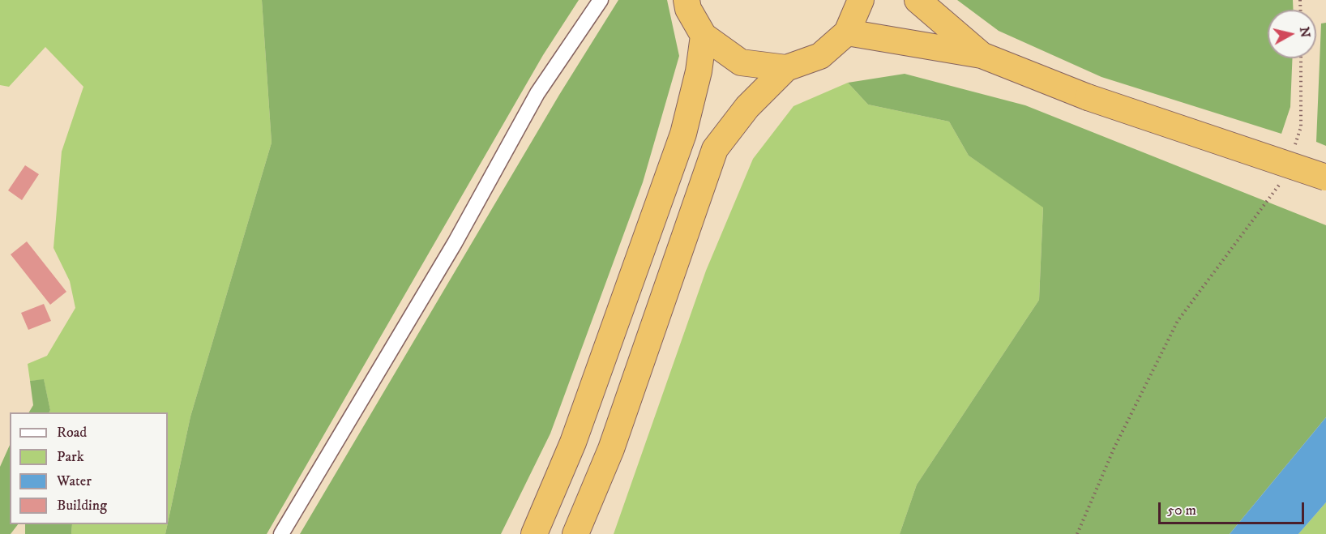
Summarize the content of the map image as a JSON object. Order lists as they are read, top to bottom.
{
  "legend": [
    "Road",
    "Park",
    "Water",
    "Building"
  ],
  "scale_bar": "50 m",
  "north": "right"
}
